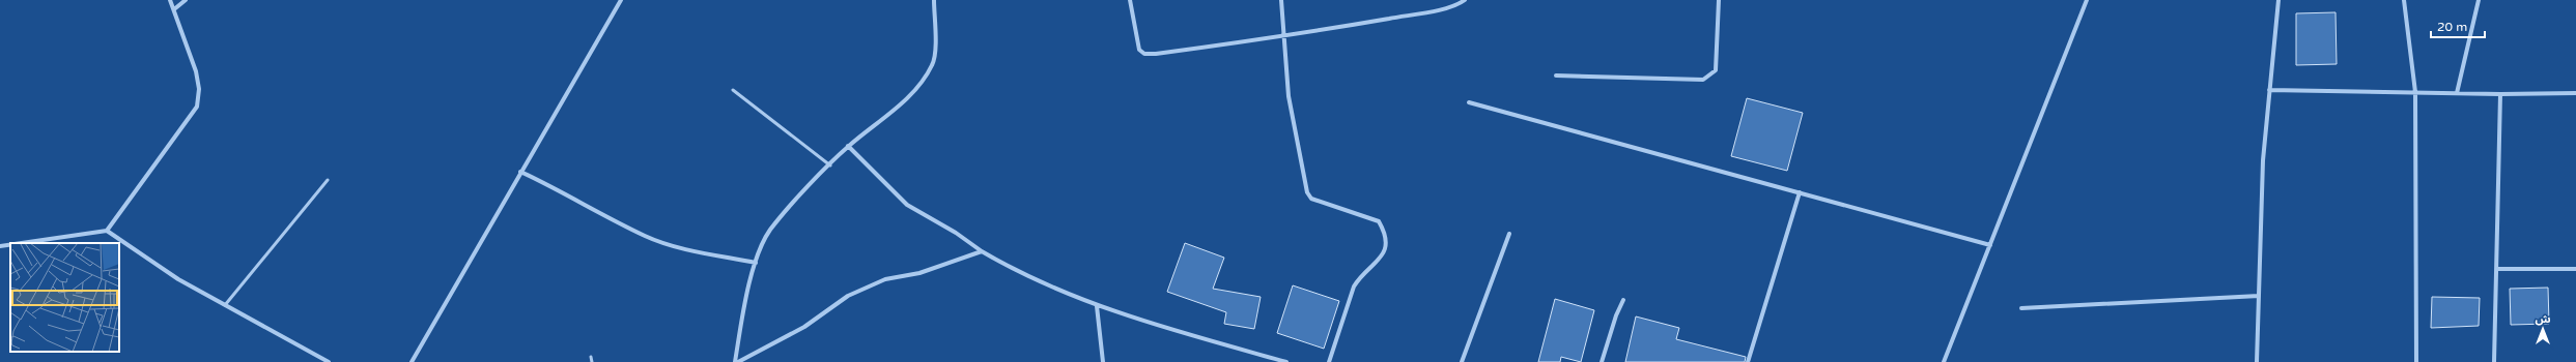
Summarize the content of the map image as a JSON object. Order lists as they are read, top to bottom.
{
  "scale_bar": "20 m",
  "north": "top"
}
